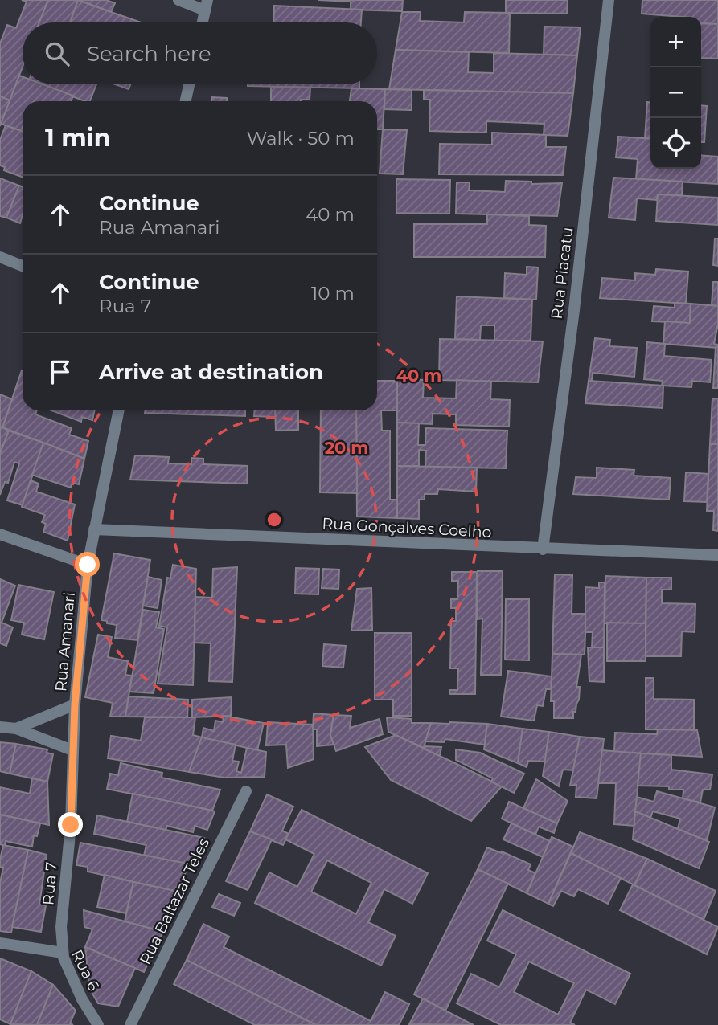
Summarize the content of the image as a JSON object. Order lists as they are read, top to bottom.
{
  "streets": {
    "street": [
      "Rua Piacatu",
      "Rua Gonçalves Coelho",
      "Rua Amanari",
      "Rua 7",
      "Rua Baltazar Teles",
      "Rua 6"
    ]
  },
  "crossings": [
    ["Rua Piacatu", "Rua Gonçalves Coelho"],
    ["Rua Gonçalves Coelho", "Rua Amanari"],
    ["Rua Amanari", "Rua 7"],
    ["Rua 7", "Rua 6"]
  ],
  "page": {
    "map_buttons": ["+", "−"],
    "search": "Search here",
    "heading": ["1 min", "Walk · 50 m"],
    "list": [
      ["Continue", "Rua Amanari", "40 m"],
      ["Continue", "Rua 7", "10 m"],
      "Arrive at destination"
    ]
  },
  "rings": ["40 m", "20 m"]
}
